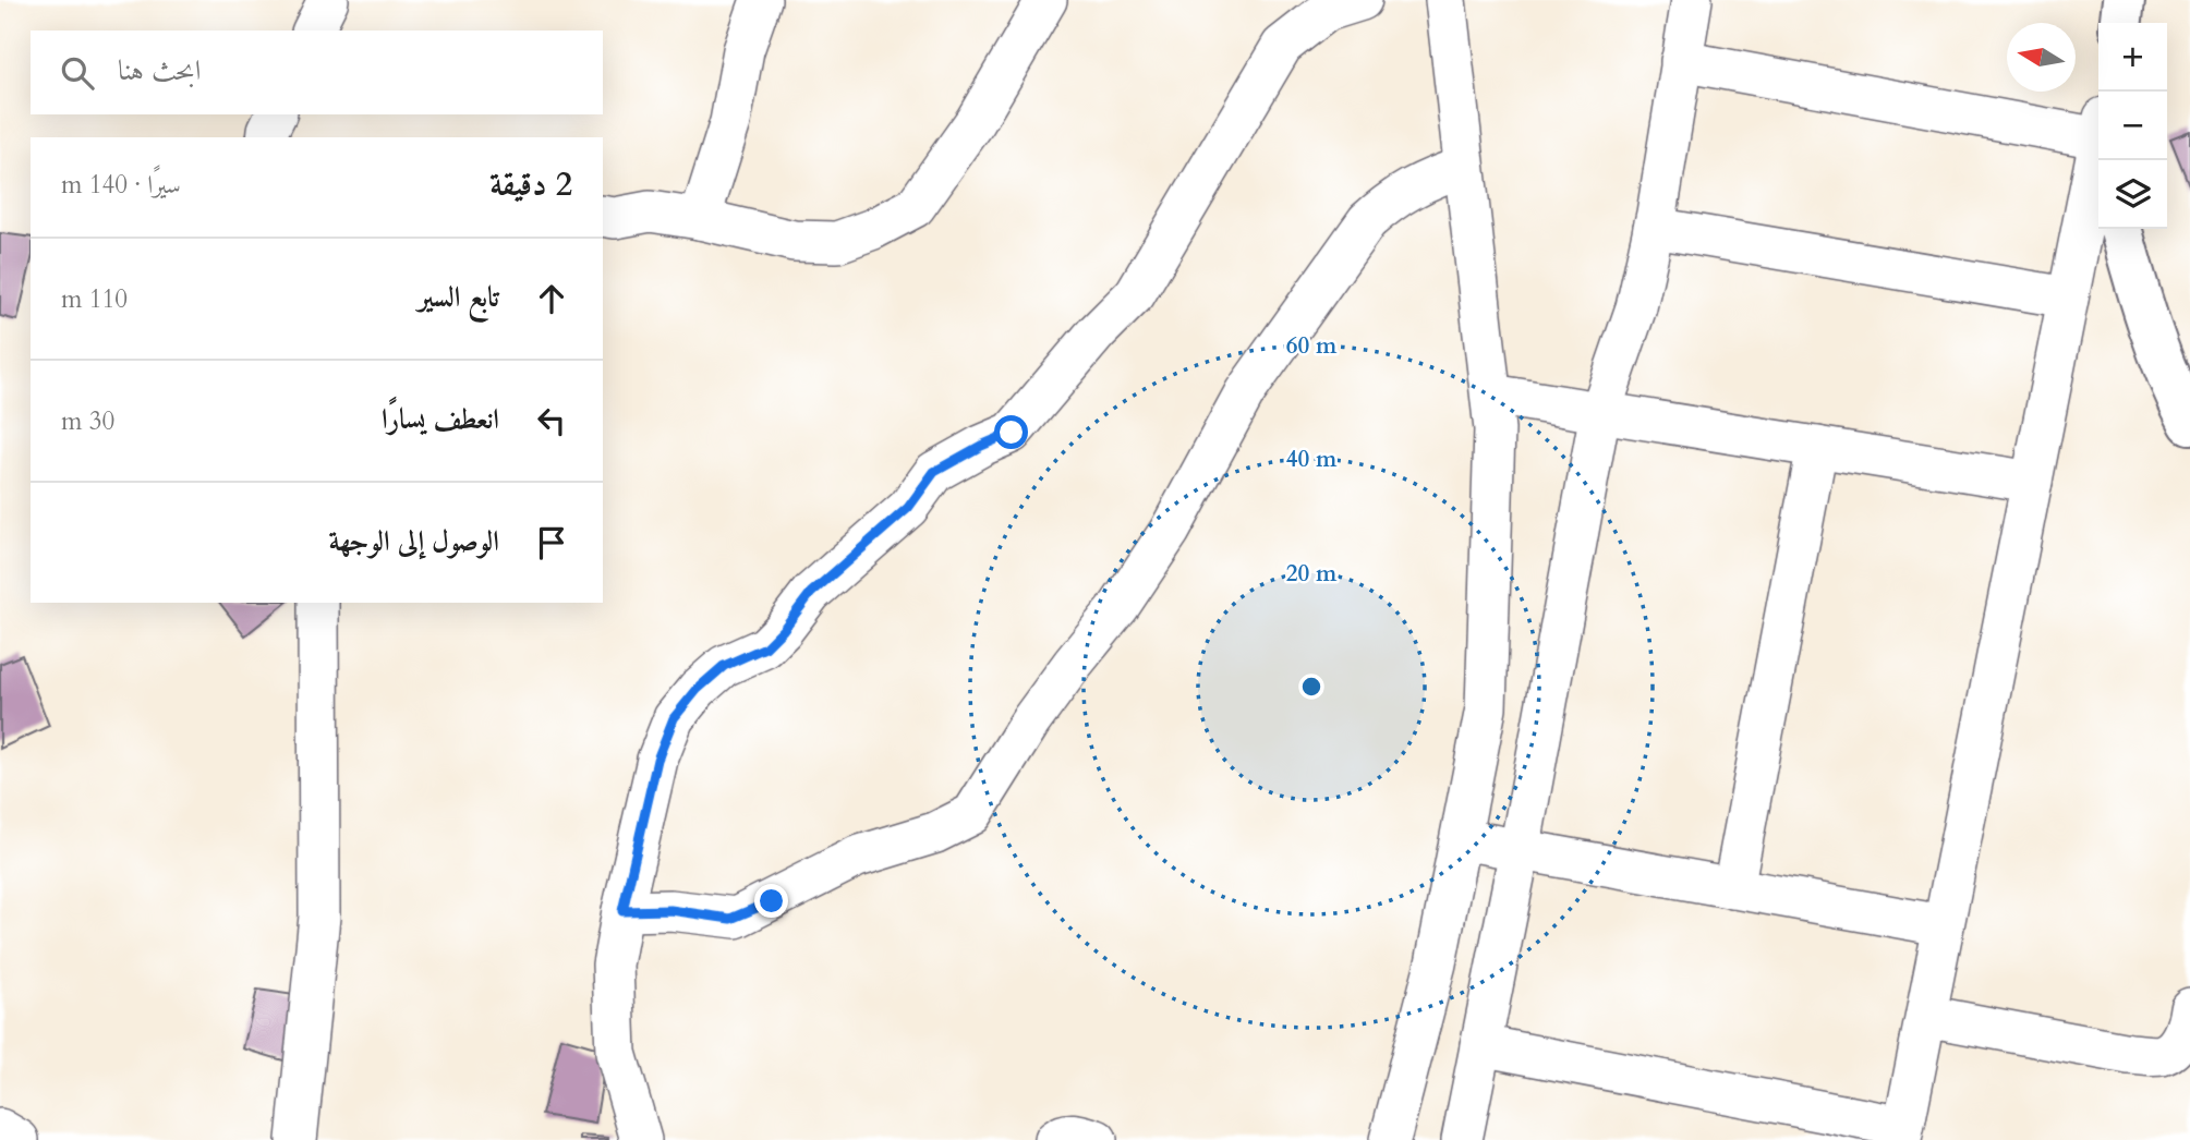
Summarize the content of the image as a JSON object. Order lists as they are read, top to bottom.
{
  "north": "left",
  "page": {
    "map_buttons": ["+", "−"],
    "search": "ابحث هنا",
    "heading": ["2 دقيقة", "سيرًا · 140 m"],
    "list": [
      ["تابع السير", "110 m"],
      ["انعطف يسارًا", "30 m"],
      "الوصول إلى الوجهة"
    ]
  },
  "rings": ["60 m", "40 m", "20 m"]
}
